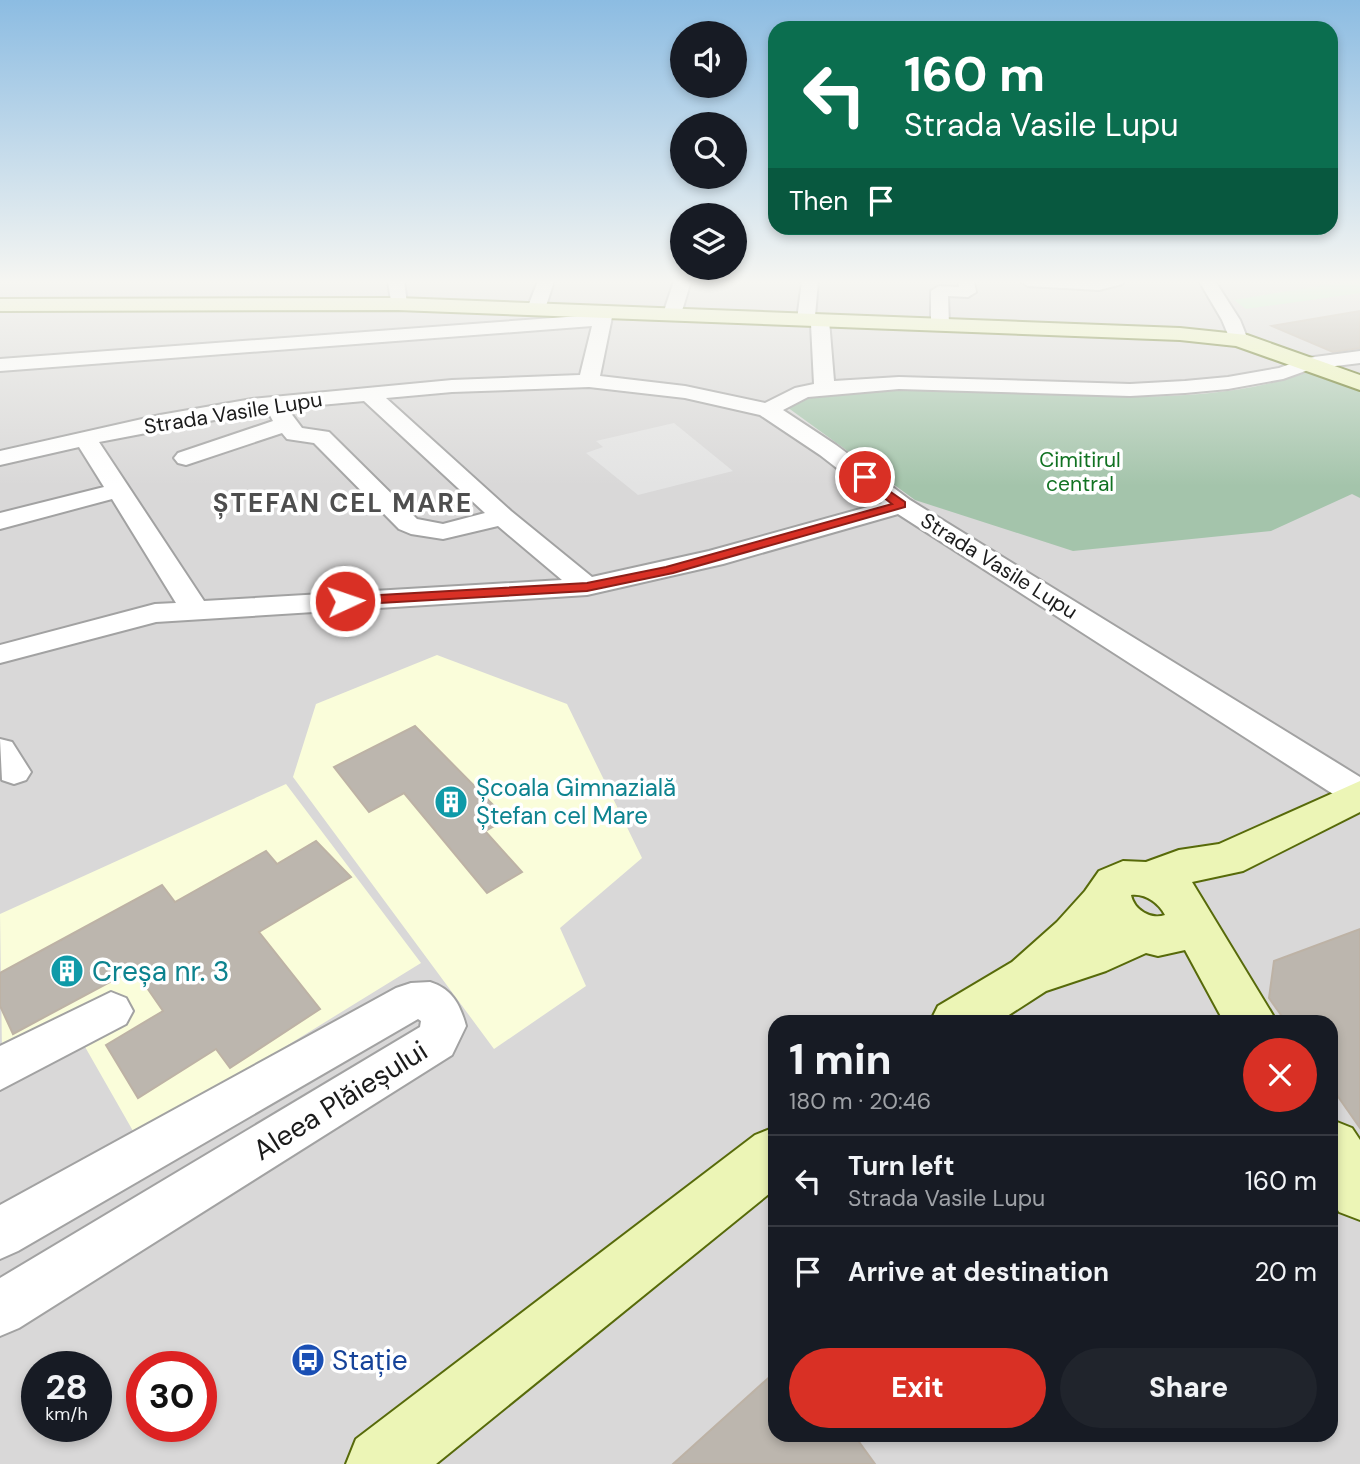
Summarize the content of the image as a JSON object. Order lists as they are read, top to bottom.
{
  "streets": {
    "street": ["Strada Vasile Lupu", "Aleea Plăieșului"]
  },
  "districts": ["ȘTEFAN CEL MARE"],
  "parks": ["Cimitirul central"],
  "places": {
    "building": ["Școala Gimnazială Ștefan cel Mare", "Creșa nr. 3"],
    "bus stop": ["Stație"]
  },
  "page": {
    "turn": ["160 m", "Strada Vasile Lupu"],
    "then": "Then",
    "heading": ["1 min", "180 m · 20:46"],
    "list": [
      {
        "name": "Turn left",
        "note": "Strada Vasile Lupu",
        "value": "160 m"
      },
      {
        "name": "Arrive at destination",
        "value": "20 m"
      }
    ],
    "buttons": ["Exit", "Share"],
    "speed": "28 km/h",
    "limit": "30"
  }
}
